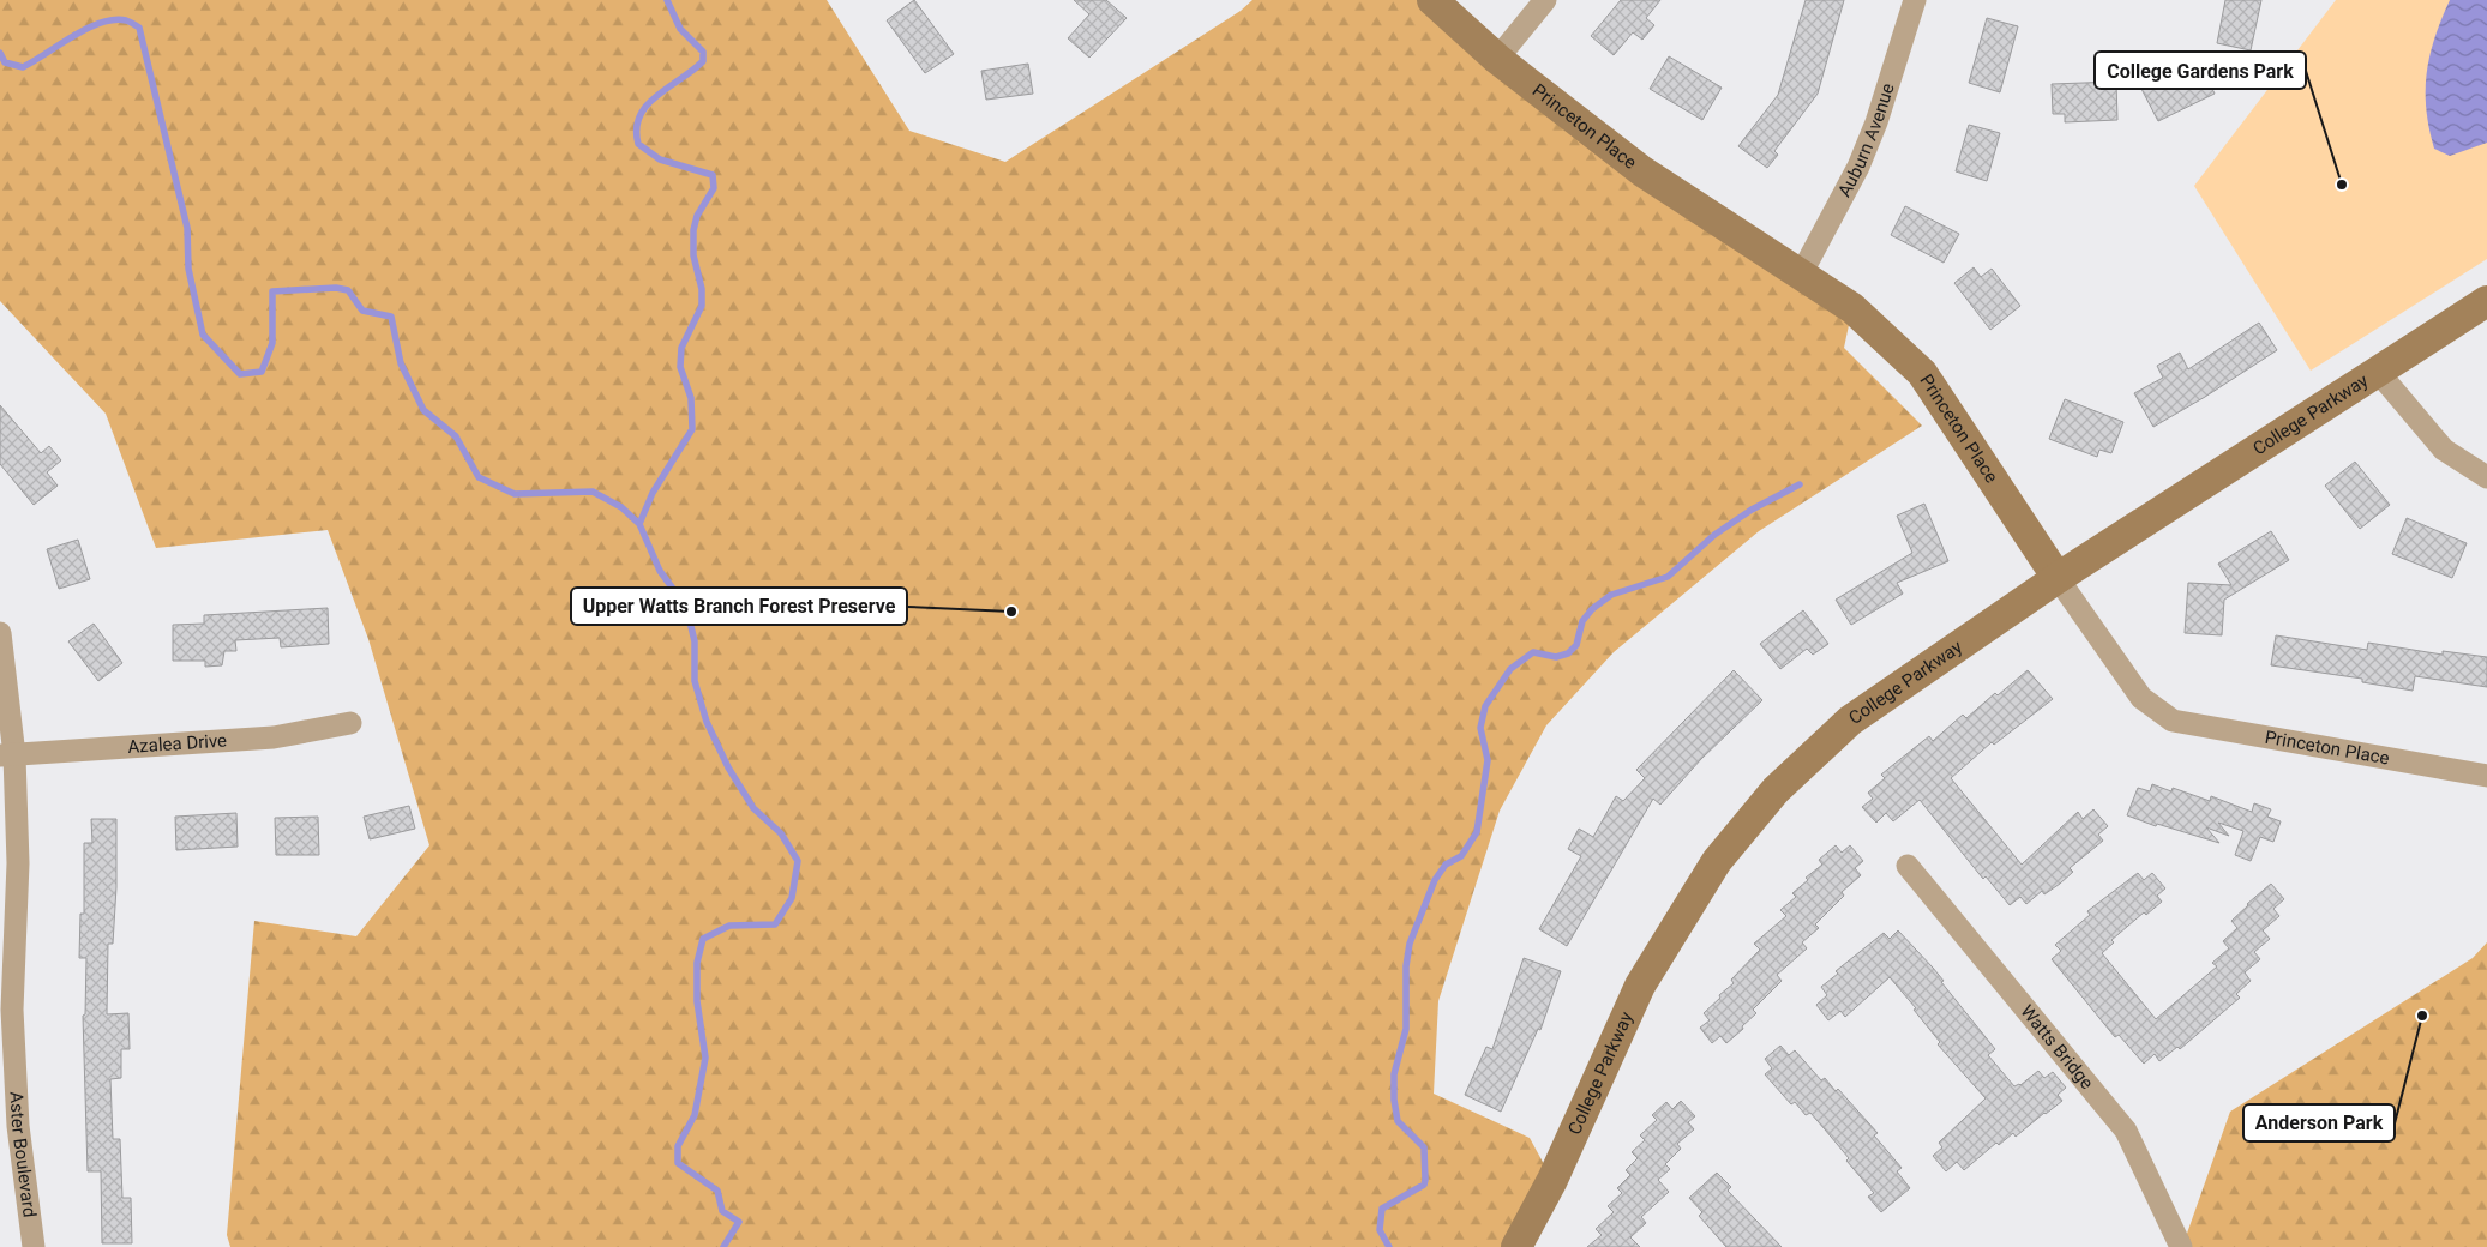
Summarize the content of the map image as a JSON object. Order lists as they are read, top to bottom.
{
  "streets": {
    "street": [
      "Princeton Place",
      "Auburn Avenue",
      "College Parkway",
      "Azalea Drive",
      "Watts Bridge",
      "Aster Boulevard"
    ]
  },
  "crossings": [
    ["Princeton Place", "Auburn Avenue"],
    ["Princeton Place", "College Parkway"],
    ["Azalea Drive", "Aster Boulevard"]
  ],
  "places": ["College Gardens Park", "Upper Watts Branch Forest Preserve", "Anderson Park"]
}
